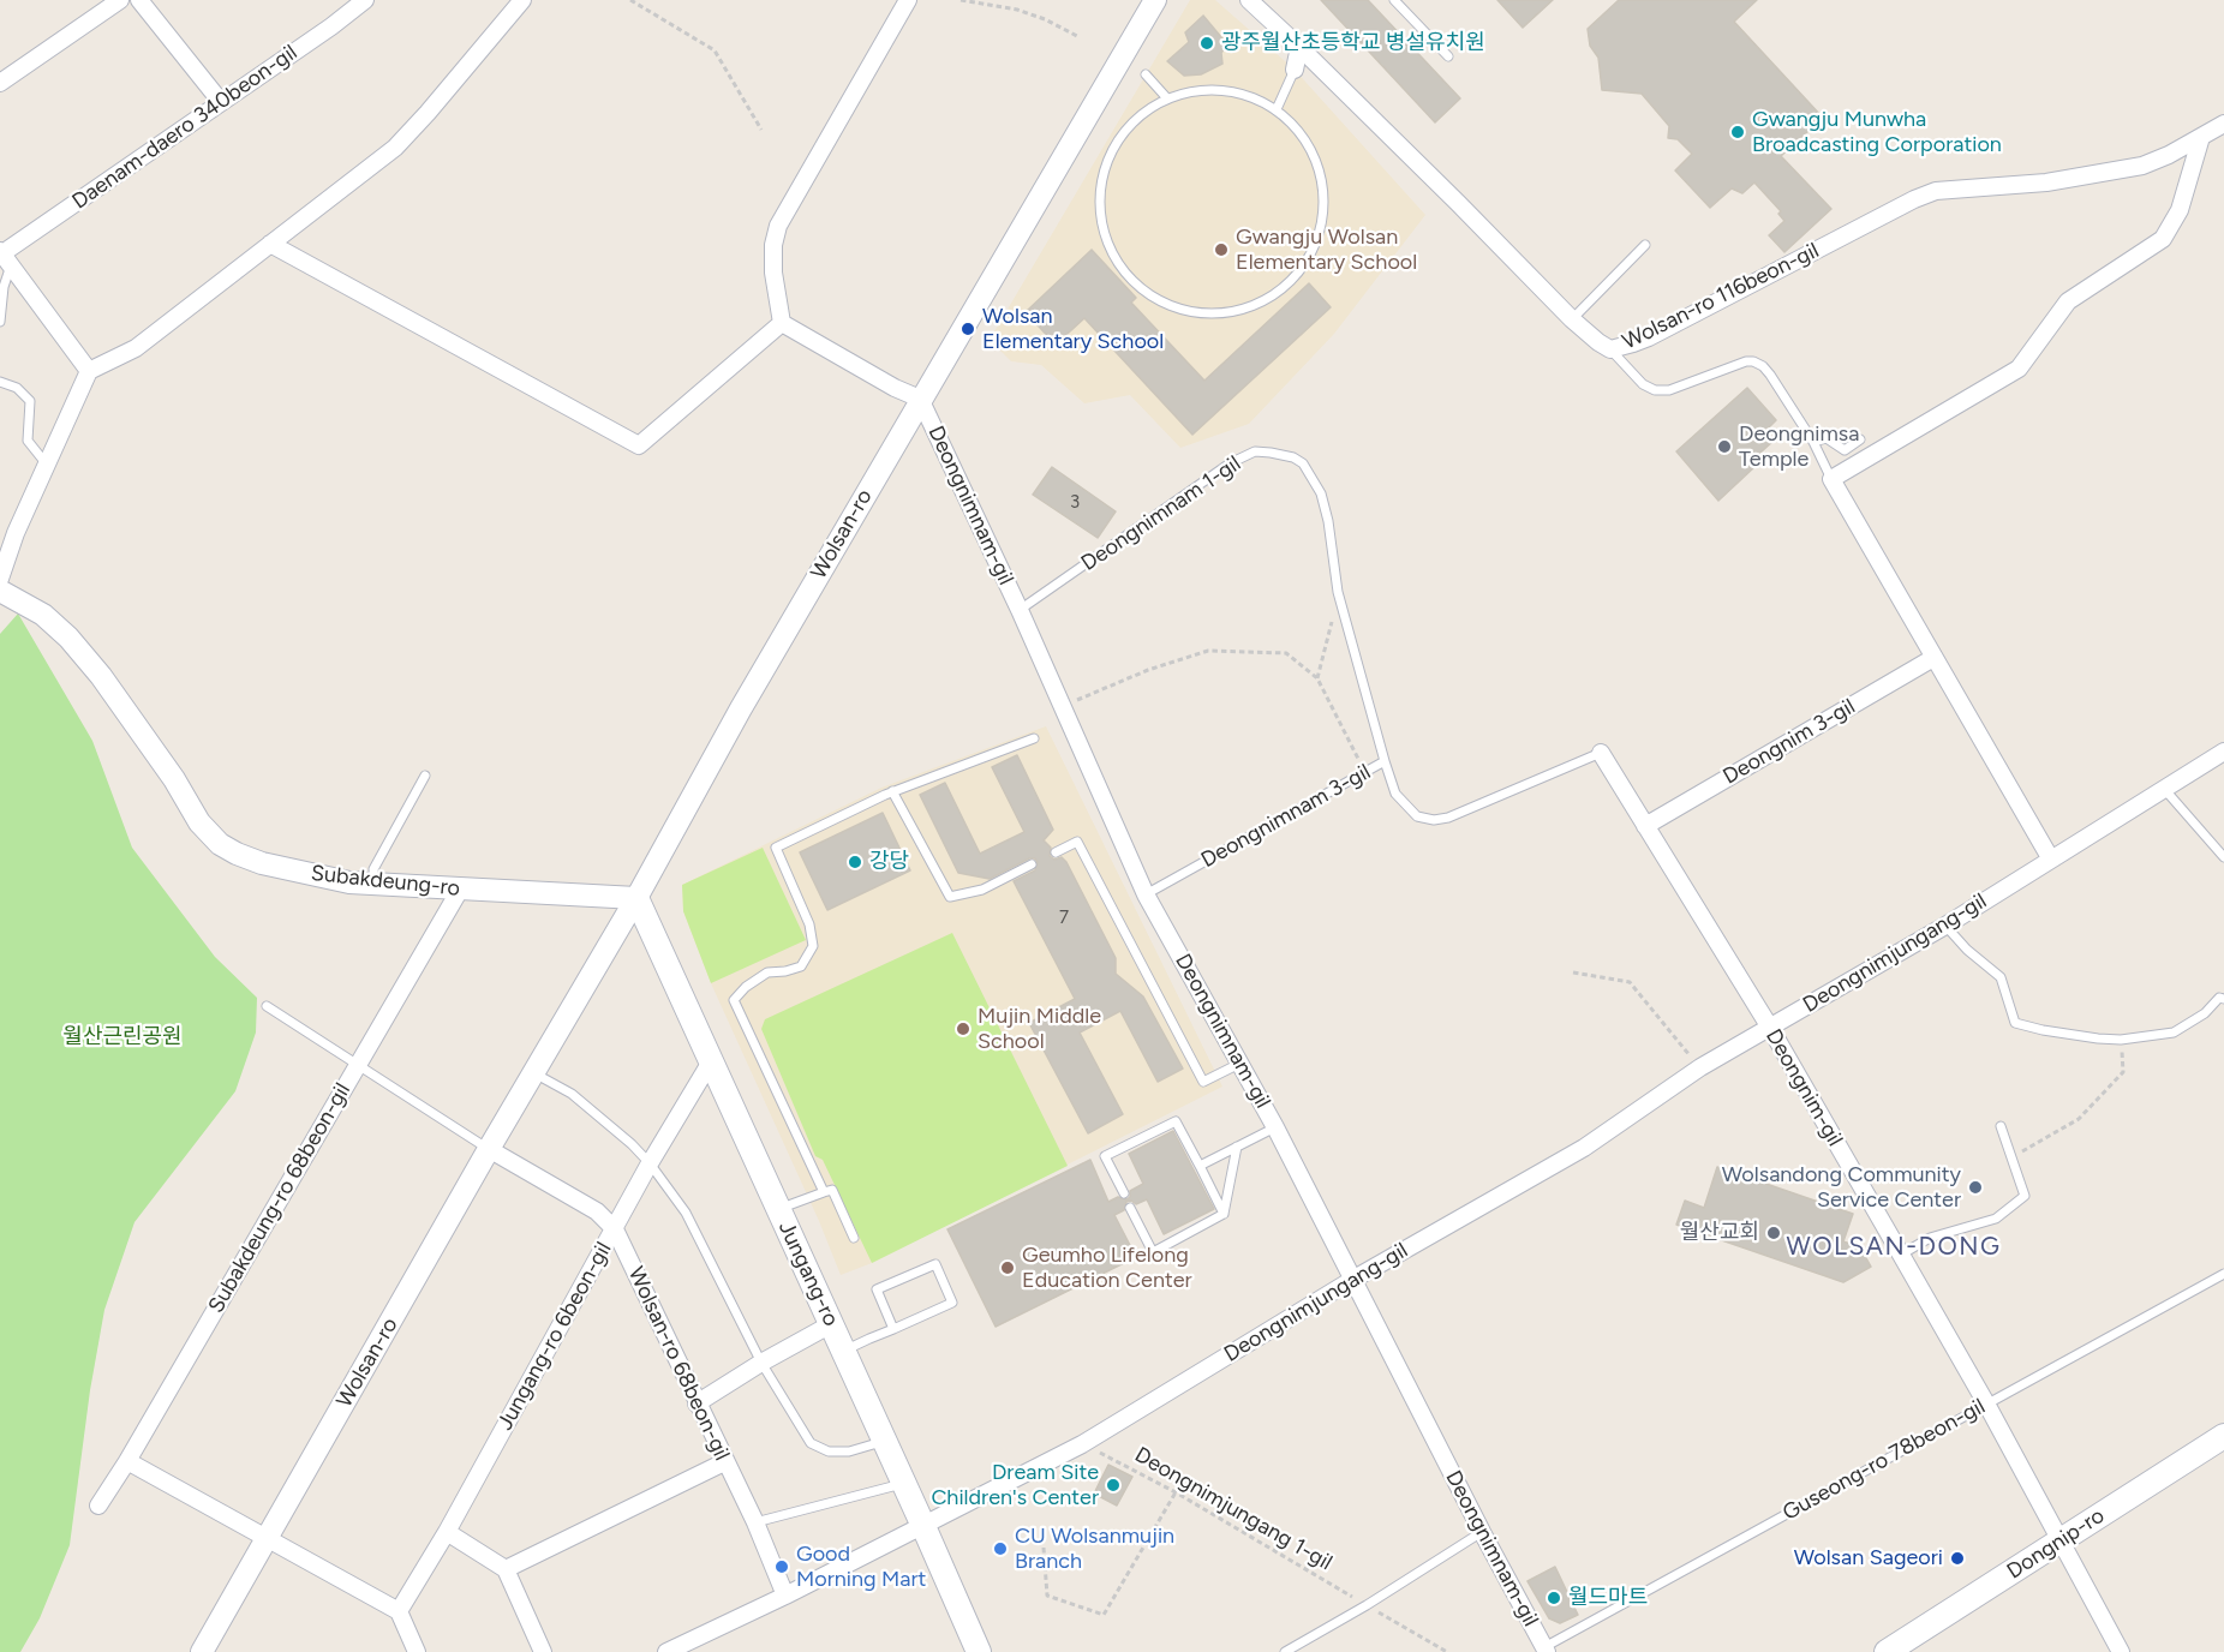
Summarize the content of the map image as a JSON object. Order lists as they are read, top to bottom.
{
  "streets": {
    "main road": ["Jungang-ro", "Dongnip-ro"],
    "street": [
      "Daenam-daero 340beon-gil",
      "Wolsan-ro 116beon-gil",
      "Deongnimnam-gil",
      "Wolsan-ro",
      "Deongnim 3-gil",
      "Subakdeung-ro",
      "Deongnimjungang-gil",
      "Deongnim-gil",
      "Subakdeung-ro 68beon-gil",
      "Jungang-ro 6beon-gil",
      "Wolsan-ro 68beon-gil"
    ],
    "lane": ["Deongnimnam 1-gil", "Deongnimnam 3-gil", "Guseong-ro 78beon-gil"],
    "path": ["Deongnimjungang 1-gil"]
  },
  "crossings": [
    ["Deongnimnam-gil", "Deongnimnam 1-gil"],
    ["Deongnimnam-gil", "Wolsan-ro"],
    ["Deongnimnam-gil", "Deongnimnam 3-gil"],
    ["Deongnimnam-gil", "Deongnimjungang-gil"],
    ["Deongnimnam-gil", "Guseong-ro 78beon-gil"],
    ["Deongnimnam 1-gil", "Deongnimnam 3-gil"],
    ["Wolsan-ro", "Subakdeung-ro"],
    ["Wolsan-ro", "Jungang-ro"],
    ["Wolsan-ro", "Wolsan-ro 68beon-gil"],
    ["Deongnim 3-gil", "Deongnim-gil"],
    ["Deongnimnam 3-gil", "Deongnim-gil"],
    ["Subakdeung-ro", "Subakdeung-ro 68beon-gil"],
    ["Subakdeung-ro", "Jungang-ro"],
    ["Deongnimjungang-gil", "Deongnim-gil"],
    ["Deongnimjungang-gil", "Jungang-ro"],
    ["Deongnimjungang-gil", "Wolsan-ro 68beon-gil"],
    ["Deongnimjungang-gil", "Deongnimjungang 1-gil"],
    ["Deongnim-gil", "Guseong-ro 78beon-gil"],
    ["Deongnim-gil", "Dongnip-ro"],
    ["Jungang-ro", "Jungang-ro 6beon-gil"],
    ["Jungang-ro 6beon-gil", "Wolsan-ro 68beon-gil"]
  ],
  "districts": ["WOLSAN-DONG"],
  "parks": ["월산근린공원"],
  "places": [
    "광주월산초등학교 병설유치원",
    "Gwangju Munwha Broadcasting Corporation",
    "Gwangju Wolsan Elementary School",
    "Wolsan Elementary School",
    "Deongnimsa Temple",
    "강당",
    "Mujin Middle School",
    "Wolsandong Community Service Center",
    "월산교회",
    "Geumho Lifelong Education Center",
    "Dream Site Children's Center",
    "CU Wolsanmujin Branch",
    "Wolsan Sageori",
    "Good Morning Mart",
    "월드마트"
  ],
  "house_numbers": ["3", "7"]
}
